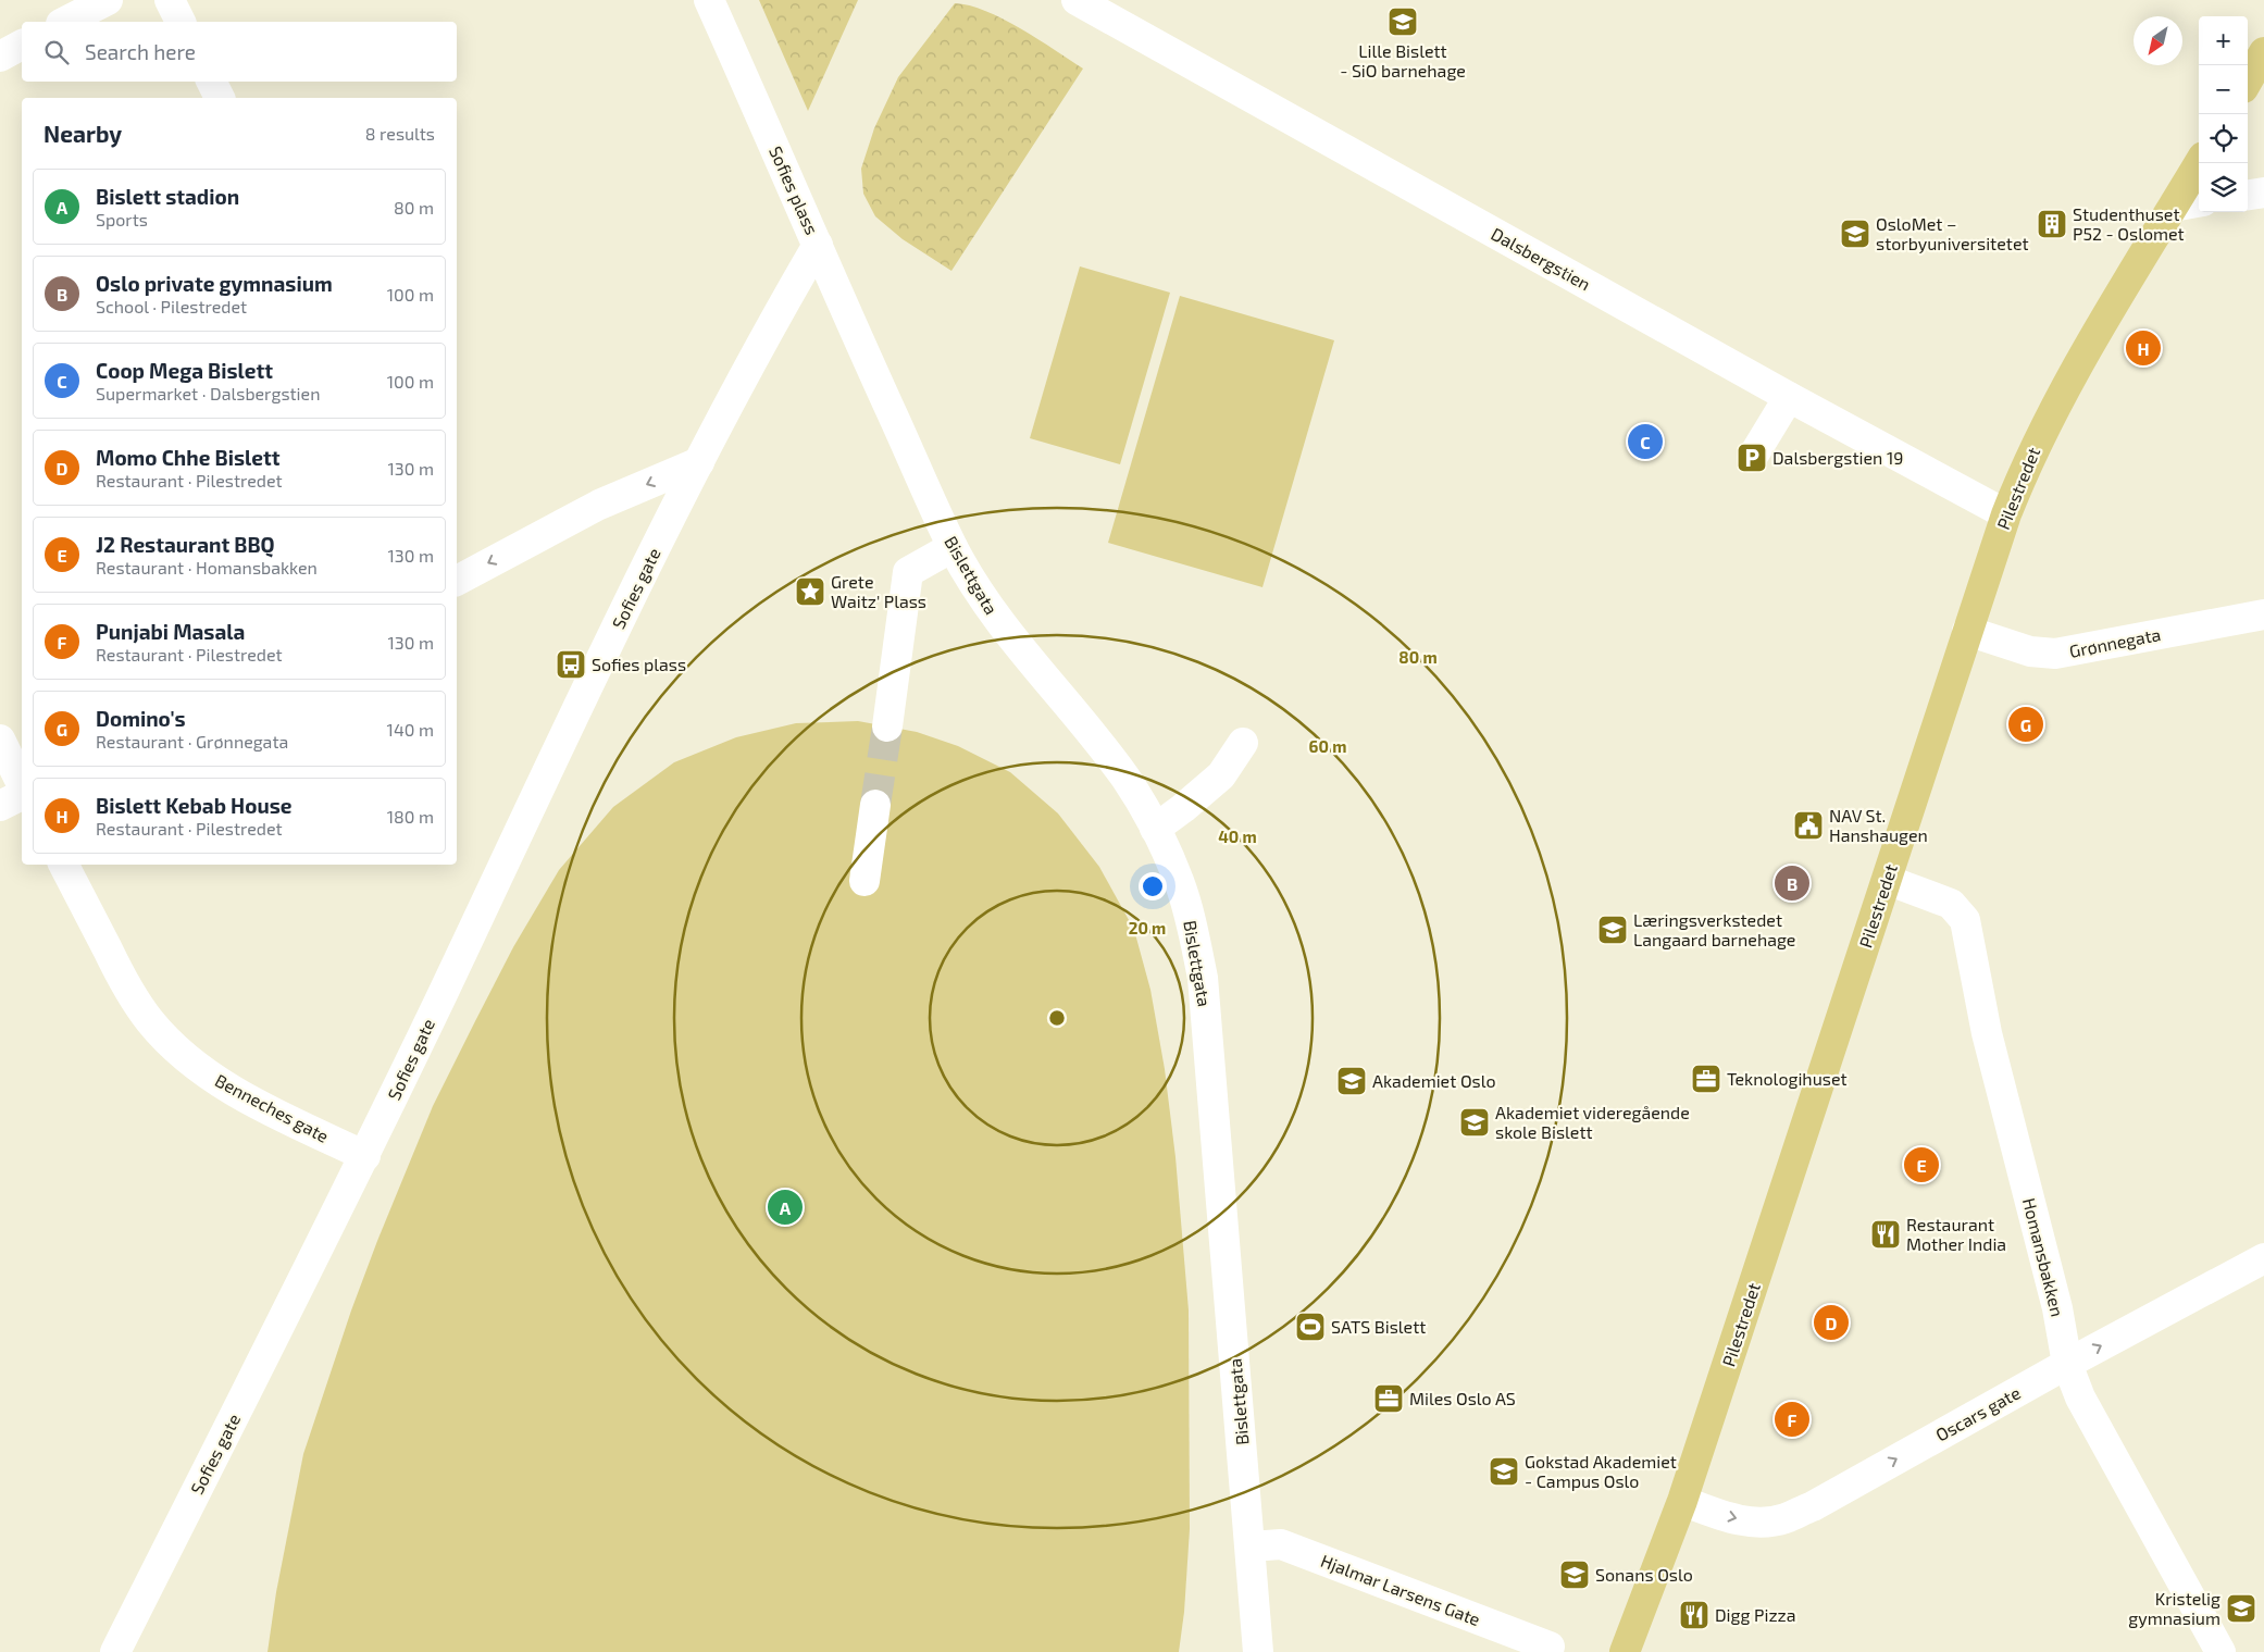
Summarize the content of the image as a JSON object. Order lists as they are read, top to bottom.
{
  "streets": {
    "main road": ["Pilestredet"],
    "street": [
      "Sofies plass",
      "Dalsbergstien",
      "Bislettgata",
      "Sofies gate",
      "Grønnegata",
      "Benneches gate",
      "Homansbakken",
      "Oscars gate",
      "Hjalmar Larsens Gate"
    ]
  },
  "crossings": [
    ["Sofies plass", "Bislettgata"],
    ["Sofies plass", "Sofies gate"],
    ["Dalsbergstien", "Pilestredet"],
    ["Pilestredet", "Grønnegata"],
    ["Pilestredet", "Homansbakken"],
    ["Pilestredet", "Oscars gate"],
    ["Bislettgata", "Hjalmar Larsens Gate"],
    ["Sofies gate", "Benneches gate"],
    ["Homansbakken", "Oscars gate"]
  ],
  "one_way": ["Oscars gate"],
  "places": {
    "school or university": [
      "Lille Bislett - SiO barnehage",
      "OsloMet – storbyuniversitetet",
      "Læringsverkstedet Langaard barnehage",
      "Akademiet Oslo",
      "Akademiet videregående skole Bislett",
      "Gokstad Akademiet - Campus Oslo",
      "Sonans Oslo",
      "Kristelig gymnasium"
    ],
    "building": ["Studenthuset P52 - Oslomet"],
    "parking": ["Dalsbergstien 19"],
    "place": ["Grete Waitz' Plass"],
    "bus stop": ["Sofies plass"],
    "public building": ["NAV St. Hanshaugen"],
    "office": ["Teknologihuset", "Miles Oslo AS"],
    "restaurant": ["Restaurant Mother India", "Digg Pizza"],
    "sports": ["SATS Bislett"]
  },
  "north": "bottom left",
  "page": {
    "map_buttons": ["+", "−"],
    "search": "Search here",
    "heading": ["Nearby", "8 results"],
    "list": [
      {
        "mark": "A",
        "name": "Bislett stadion",
        "note": "Sports",
        "value": "80 m"
      },
      {
        "mark": "B",
        "name": "Oslo private gymnasium",
        "note": "School · Pilestredet",
        "value": "100 m"
      },
      {
        "mark": "C",
        "name": "Coop Mega Bislett",
        "note": "Supermarket · Dalsbergstien",
        "value": "100 m"
      },
      {
        "mark": "D",
        "name": "Momo Chhe Bislett",
        "note": "Restaurant · Pilestredet",
        "value": "130 m"
      },
      {
        "mark": "E",
        "name": "J2 Restaurant BBQ",
        "note": "Restaurant · Homansbakken",
        "value": "130 m"
      },
      {
        "mark": "F",
        "name": "Punjabi Masala",
        "note": "Restaurant · Pilestredet",
        "value": "130 m"
      },
      {
        "mark": "G",
        "name": "Domino's",
        "note": "Restaurant · Grønnegata",
        "value": "140 m"
      },
      {
        "mark": "H",
        "name": "Bislett Kebab House",
        "note": "Restaurant · Pilestredet",
        "value": "180 m"
      }
    ],
    "pins": [
      "H",
      "C",
      "G",
      "B",
      "E",
      "A",
      "D",
      "F"
    ]
  },
  "rings": [
    "80 m",
    "60 m",
    "40 m",
    "20 m"
  ]
}
